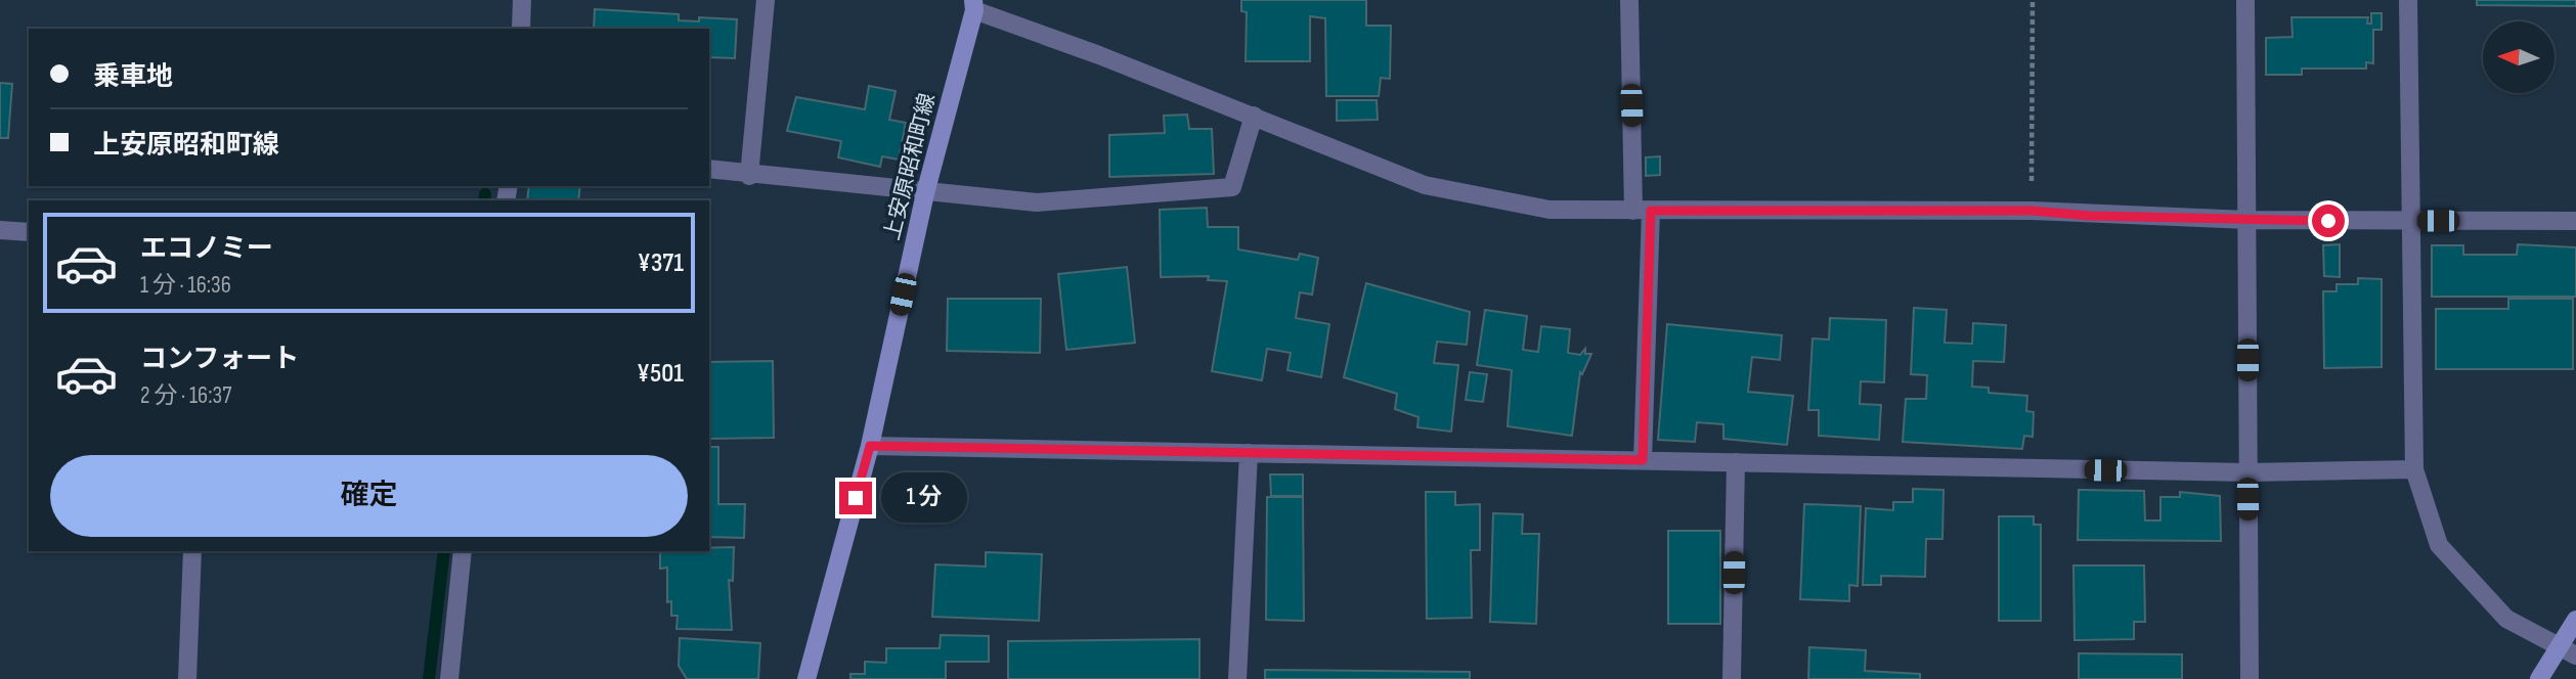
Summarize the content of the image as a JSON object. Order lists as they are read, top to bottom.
{
  "streets": {
    "main road": ["上安原昭和町線"]
  },
  "north": "left",
  "page": {
    "banner": ["乗車地", "上安原昭和町線"],
    "list": [
      {
        "name": "エコノミー",
        "note": "1 分 · 16:36",
        "value": "¥371"
      },
      {
        "name": "コンフォート",
        "note": "2 分 · 16:37",
        "value": "¥501"
      }
    ],
    "buttons": "確定",
    "bubble": "1 分"
  }
}
